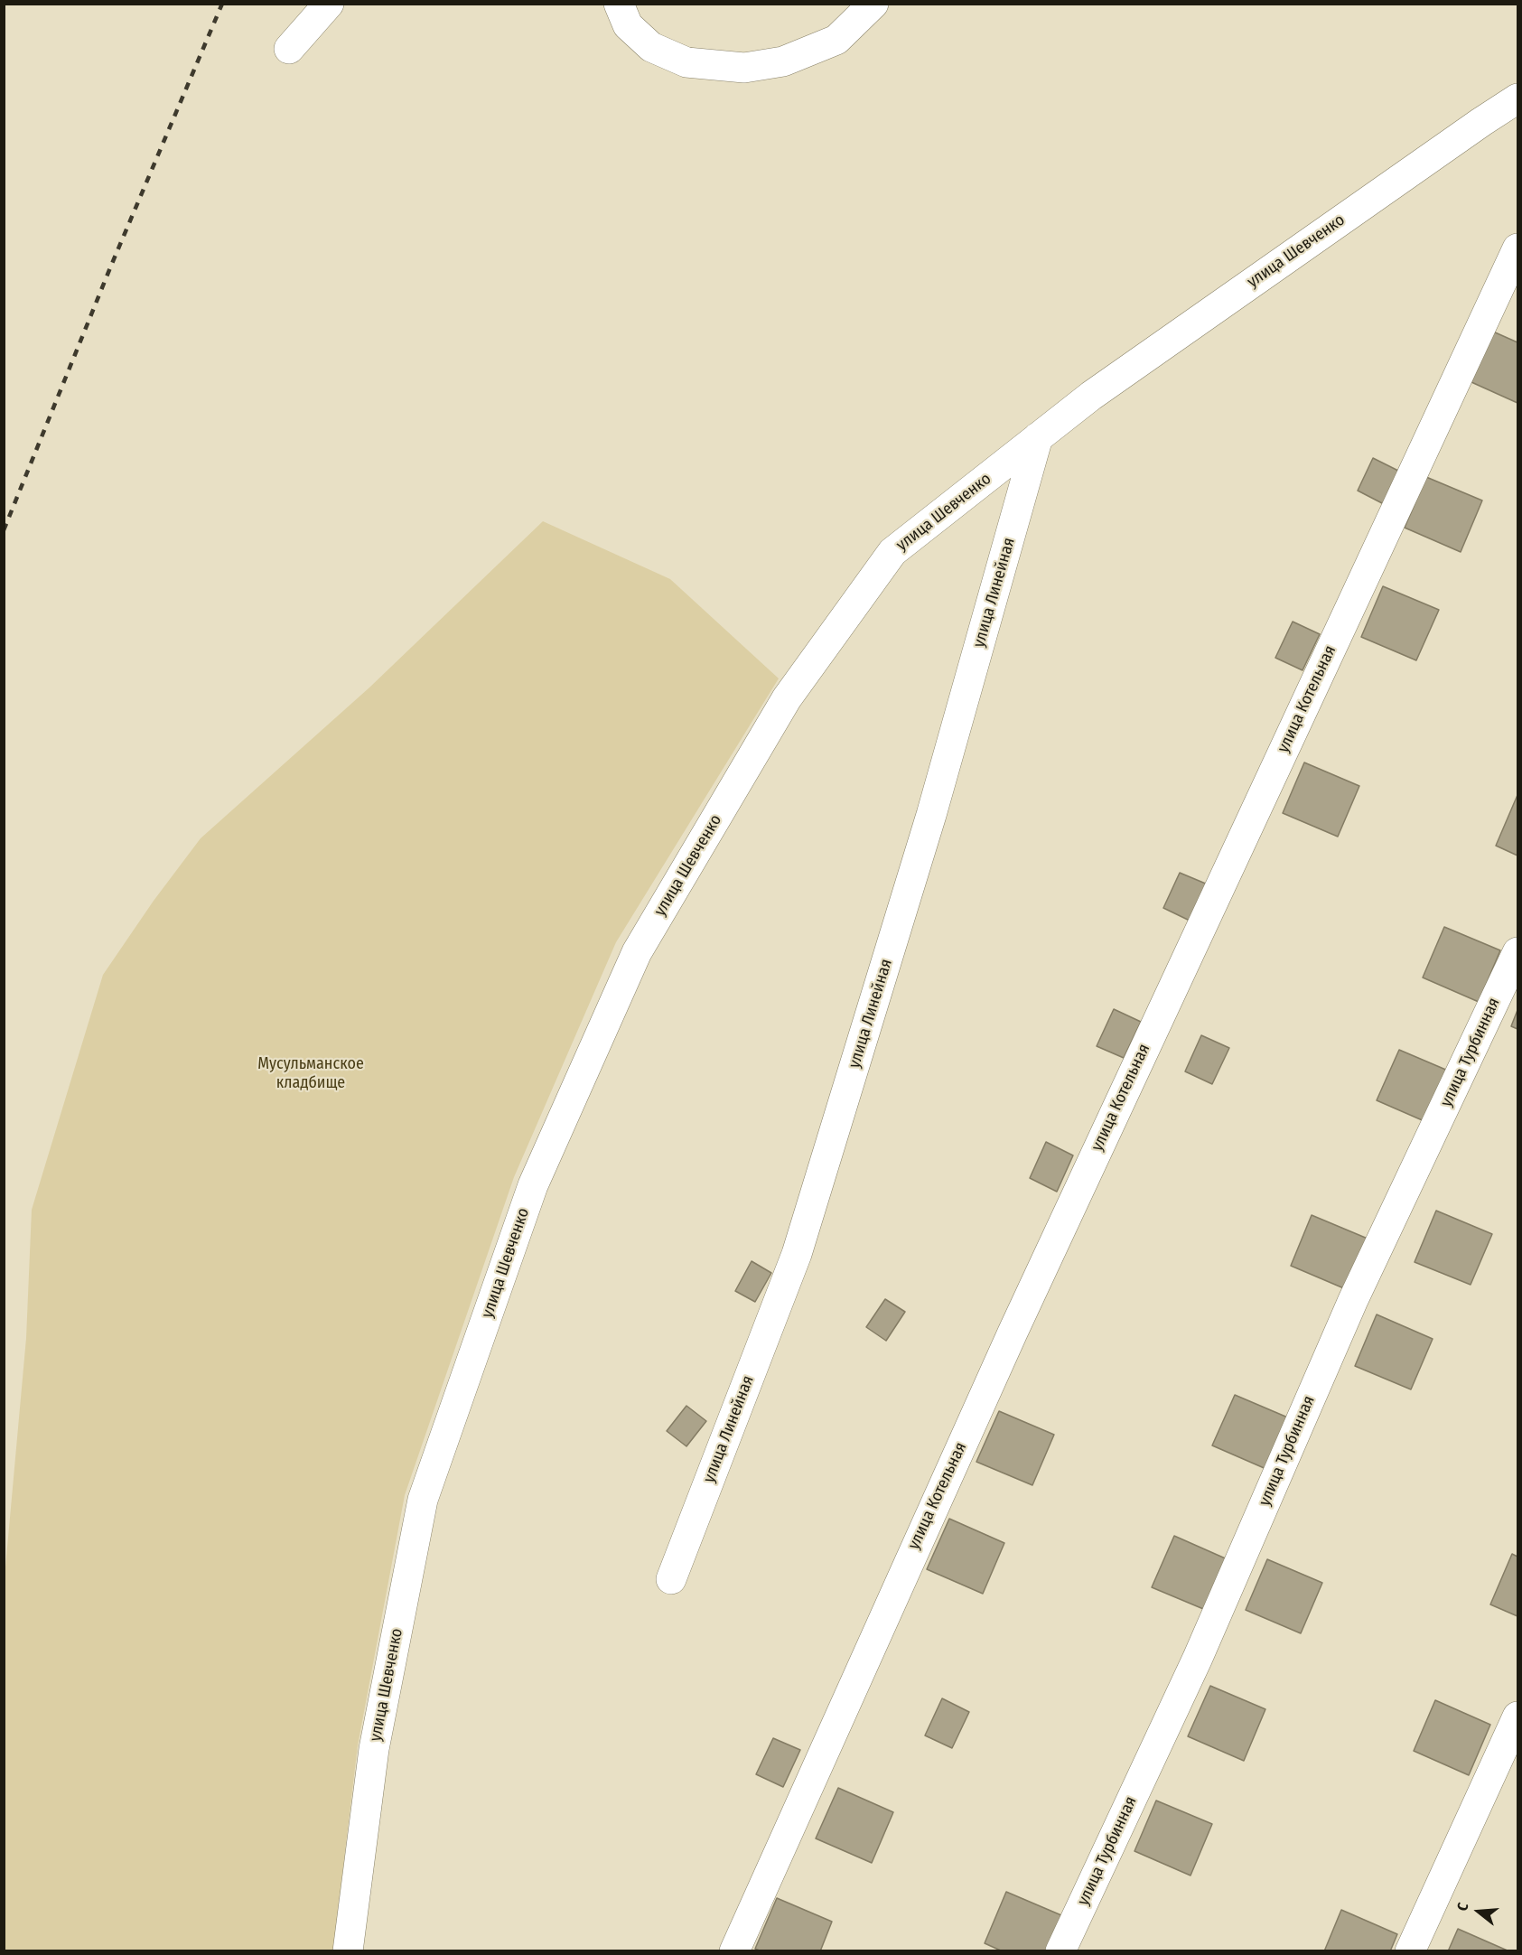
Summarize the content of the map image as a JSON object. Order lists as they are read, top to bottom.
{
  "streets": {
    "street": [
      "улица Шевченко",
      "улица Линейная",
      "улица Котельная",
      "улица Турбинная"
    ]
  },
  "crossings": [
    ["улица Шевченко", "улица Линейная"]
  ],
  "parks": ["Мусульманское кладбище"],
  "north": "left"
}
